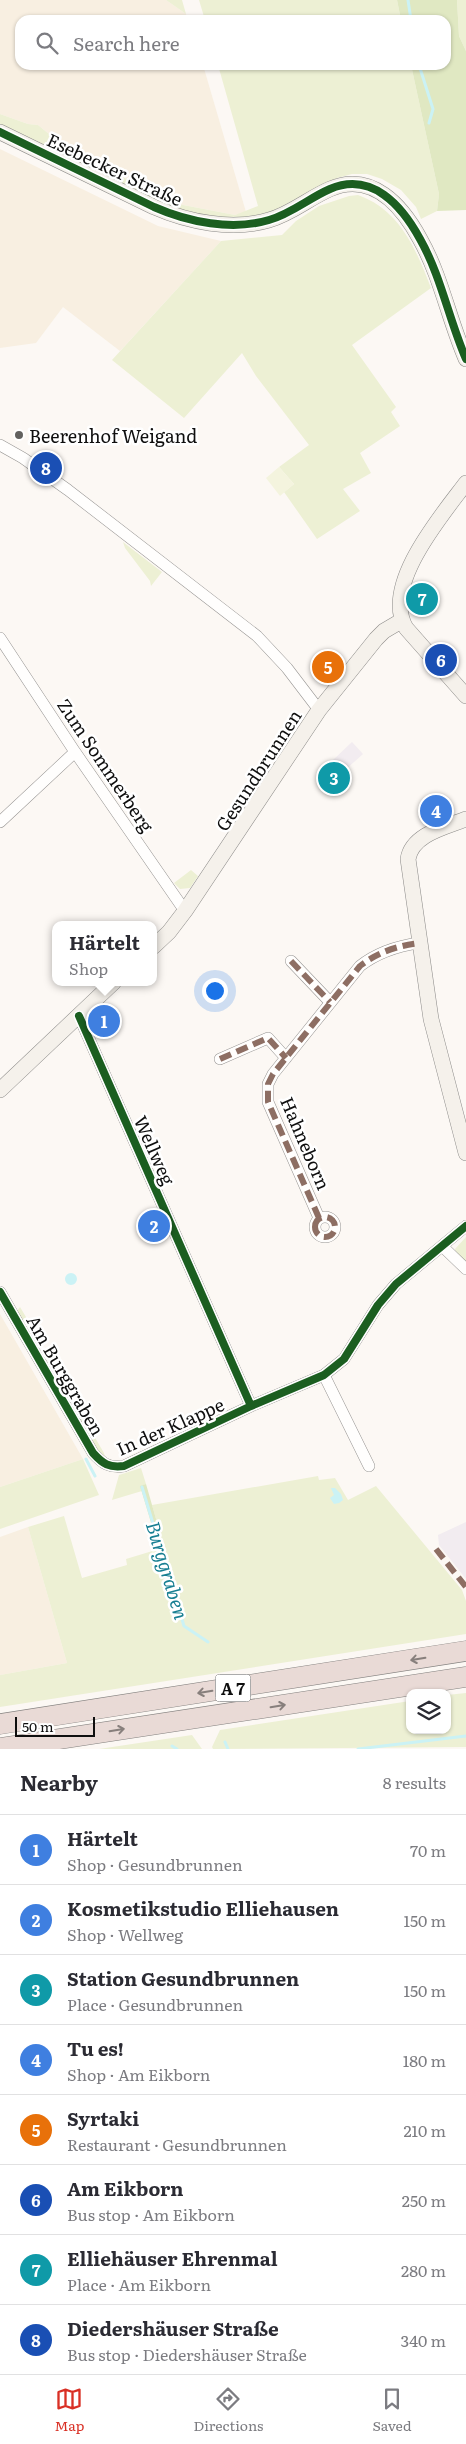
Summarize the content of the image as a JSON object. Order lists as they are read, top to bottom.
{
  "streets": {
    "highway": ["A 7"],
    "street": [
      "Esebecker Straße",
      "Zum Sommerberg",
      "Gesundbrunnen",
      "Hahneborn",
      "Wellweg",
      "Am Burggraben",
      "In der Klappe"
    ]
  },
  "crossings": [
    ["Zum Sommerberg", "Gesundbrunnen"],
    ["Wellweg", "In der Klappe"],
    ["Am Burggraben", "In der Klappe"]
  ],
  "water": ["Burggraben"],
  "places": ["Beerenhof Weigand"],
  "scale_bar": "50 m",
  "page": {
    "search": "Search here",
    "pins": [
      "8",
      "7",
      "6",
      "5",
      "3",
      "4",
      "1",
      "2"
    ],
    "popup": ["Härtelt", "Shop"],
    "scale": "50 m",
    "heading": ["Nearby", "8 results"],
    "list": [
      {
        "mark": "1",
        "name": "Härtelt",
        "note": "Shop · Gesundbrunnen",
        "value": "70 m"
      },
      {
        "mark": "2",
        "name": "Kosmetikstudio Elliehausen",
        "note": "Shop · Wellweg",
        "value": "150 m"
      },
      {
        "mark": "3",
        "name": "Station Gesundbrunnen",
        "note": "Place · Gesundbrunnen",
        "value": "150 m"
      },
      {
        "mark": "4",
        "name": "Tu es!",
        "note": "Shop · Am Eikborn",
        "value": "180 m"
      },
      {
        "mark": "5",
        "name": "Syrtaki",
        "note": "Restaurant · Gesundbrunnen",
        "value": "210 m"
      },
      {
        "mark": "6",
        "name": "Am Eikborn",
        "note": "Bus stop · Am Eikborn",
        "value": "250 m"
      },
      {
        "mark": "7",
        "name": "Elliehäuser Ehrenmal",
        "note": "Place · Am Eikborn",
        "value": "280 m"
      },
      {
        "mark": "8",
        "name": "Diedershäuser Straße",
        "note": "Bus stop · Diedershäuser Straße",
        "value": "340 m"
      }
    ],
    "nav": ["Map", "Directions", "Saved"]
  }
}
